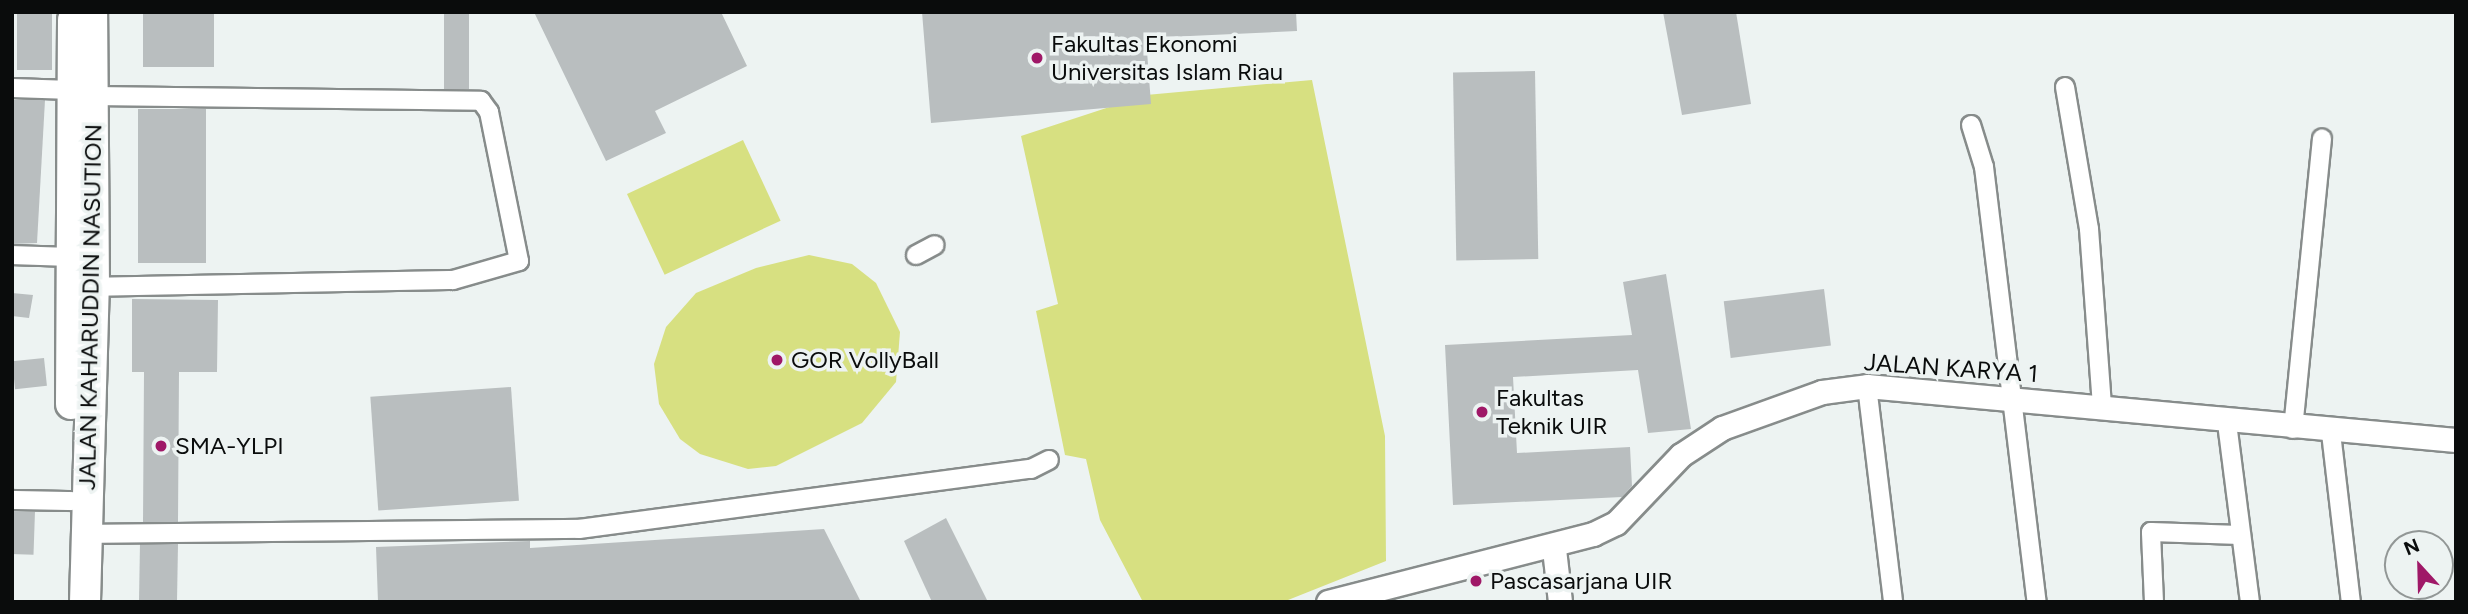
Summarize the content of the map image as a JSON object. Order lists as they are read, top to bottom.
{
  "streets": {
    "highway": ["JALAN KAHARUDDIN NASUTION"],
    "street": ["JALAN KARYA 1"]
  },
  "places": [
    "Fakultas Ekonomi Universitas Islam Riau",
    "GOR VollyBall",
    "Fakultas Teknik UIR",
    "SMA-YLPI",
    "Pascasarjana UIR"
  ],
  "north": "top"
}
